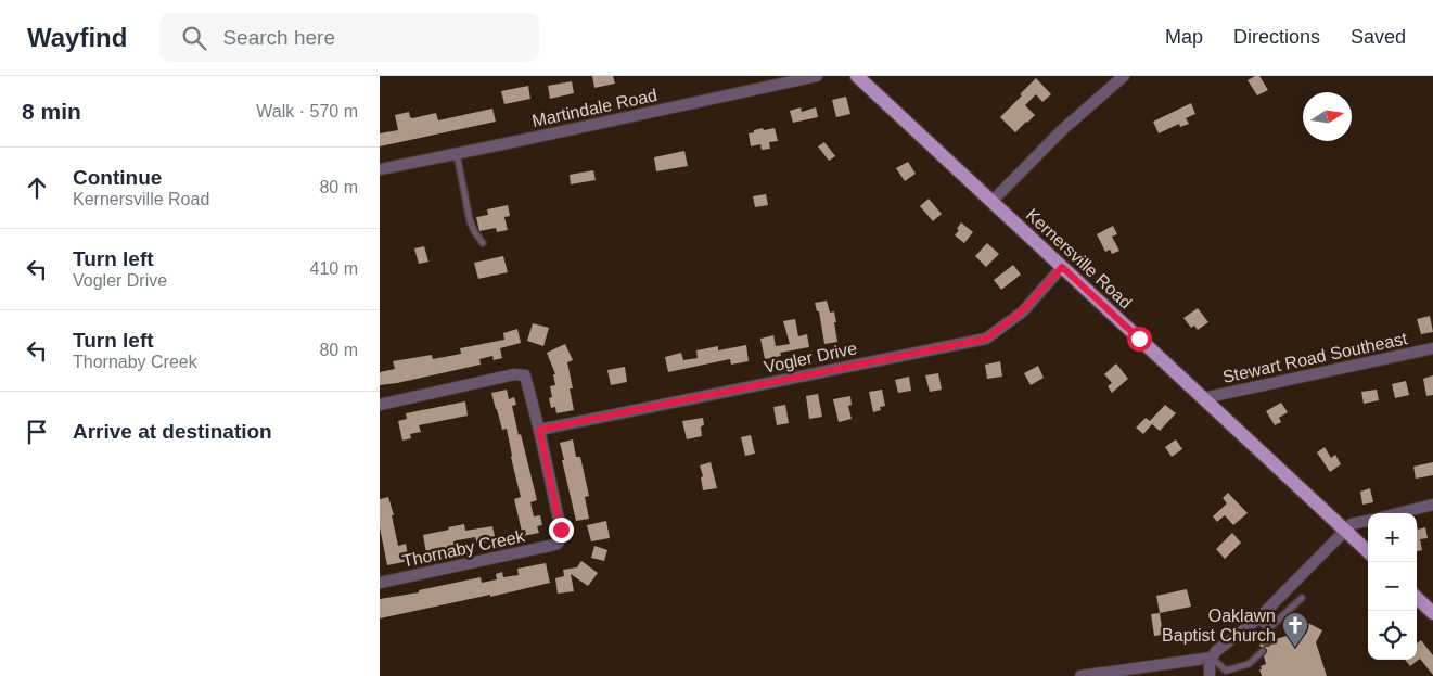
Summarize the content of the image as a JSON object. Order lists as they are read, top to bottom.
{
  "streets": {
    "main road": ["Kernersville Road"],
    "street": [
      "Martindale Road",
      "Vogler Drive",
      "Stewart Road Southeast",
      "Thornaby Creek"
    ]
  },
  "crossings": [
    ["Kernersville Road", "Vogler Drive"],
    ["Kernersville Road", "Stewart Road Southeast"],
    ["Vogler Drive", "Thornaby Creek"]
  ],
  "places": {
    "church": ["Oaklawn Baptist Church"]
  },
  "north": "right",
  "page": {
    "header": "Wayfind",
    "search": "Search here",
    "nav": ["Map", "Directions", "Saved"],
    "heading": ["8 min", "Walk · 570 m"],
    "list": [
      ["Continue", "Kernersville Road", "80 m"],
      ["Turn left", "Vogler Drive", "410 m"],
      ["Turn left", "Thornaby Creek", "80 m"],
      "Arrive at destination"
    ],
    "map_buttons": ["+", "−"]
  }
}
